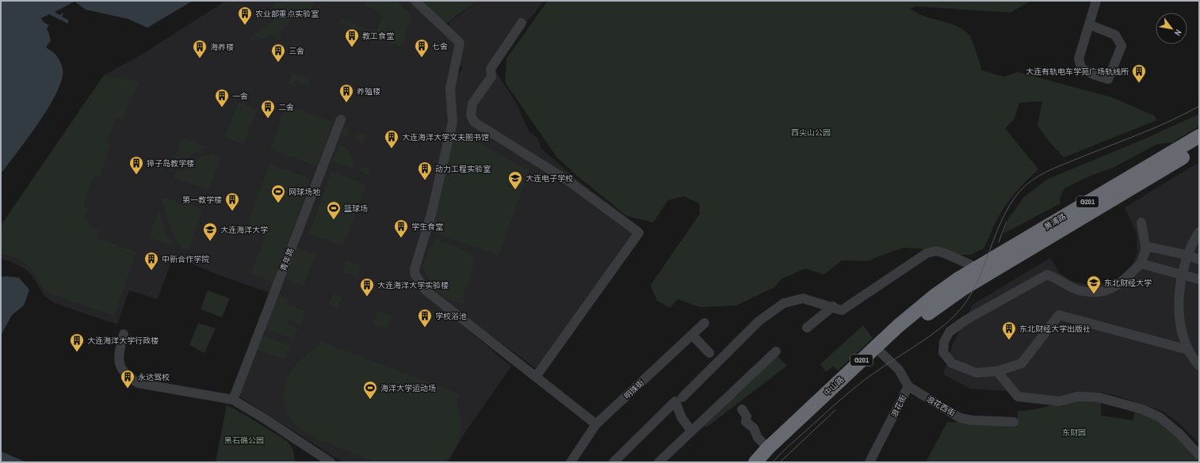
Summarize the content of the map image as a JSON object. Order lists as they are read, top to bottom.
{
  "streets": {
    "highway": ["G201", "黄浦路", "中山路"],
    "street": [
      "青年路",
      "明珠街",
      "浪花街",
      "浪花西街"
    ]
  },
  "crossings": [
    ["黄浦路", "中山路"],
    ["中山路", "浪花街"],
    ["浪花街", "浪花西街"]
  ],
  "parks": ["西尖山公园", "东财园", "黑石礁公园"],
  "places": {
    "building": [
      "农业部重点实验室",
      "教工食堂",
      "七舍",
      "海养楼",
      "三舍",
      "大连有轨电车学苑广场轨线所",
      "养殖楼",
      "一舍",
      "二舍",
      "大连海洋大学文夫图书馆",
      "獐子岛教学楼",
      "动力工程实验室",
      "第一教学楼",
      "学生食堂",
      "中新合作学院",
      "大连海洋大学实验楼",
      "学校浴池",
      "东北财经大学出版社",
      "大连海洋大学行政楼",
      "永达驾校"
    ],
    "school or university": ["大连电子学校", "大连海洋大学", "东北财经大学"],
    "sports": ["网球场地", "篮球场", "海洋大学运动场"]
  },
  "north": "bottom right"
}
